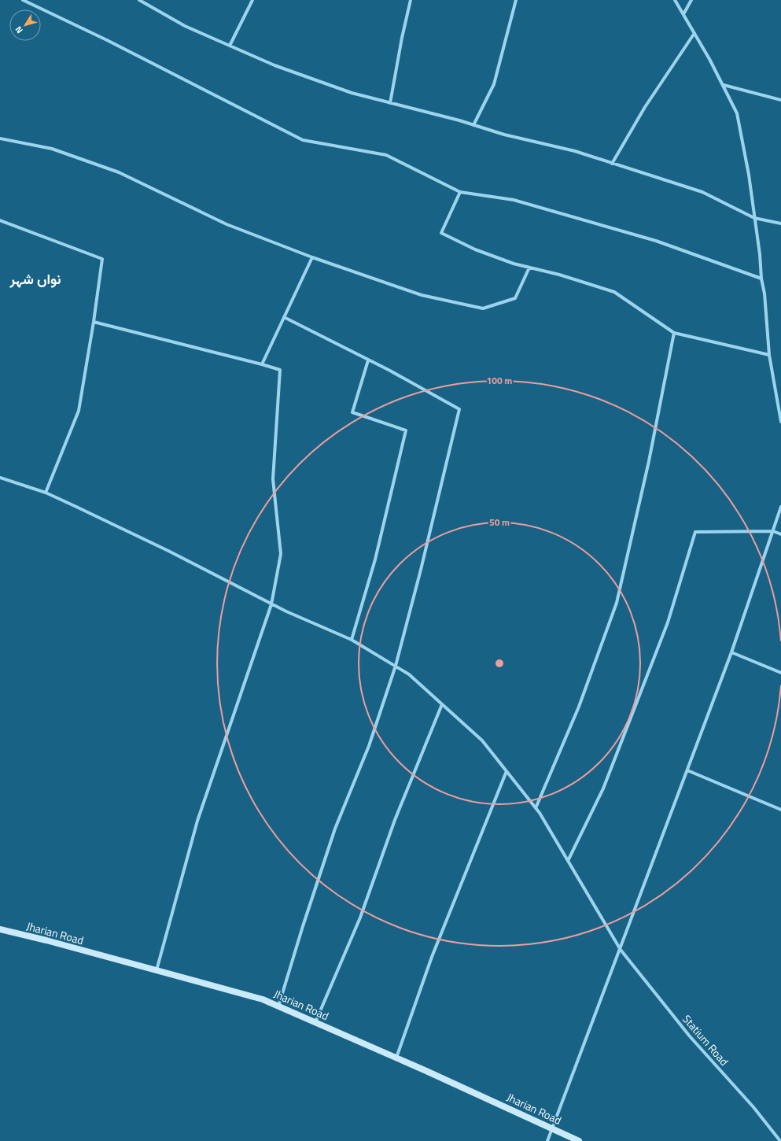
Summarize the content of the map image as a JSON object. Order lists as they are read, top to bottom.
{
  "streets": {
    "street": ["Jharian Road", "Statium Road"]
  },
  "districts": ["نواں شہر"],
  "north": "bottom left",
  "rings": ["100 m", "50 m"]
}
